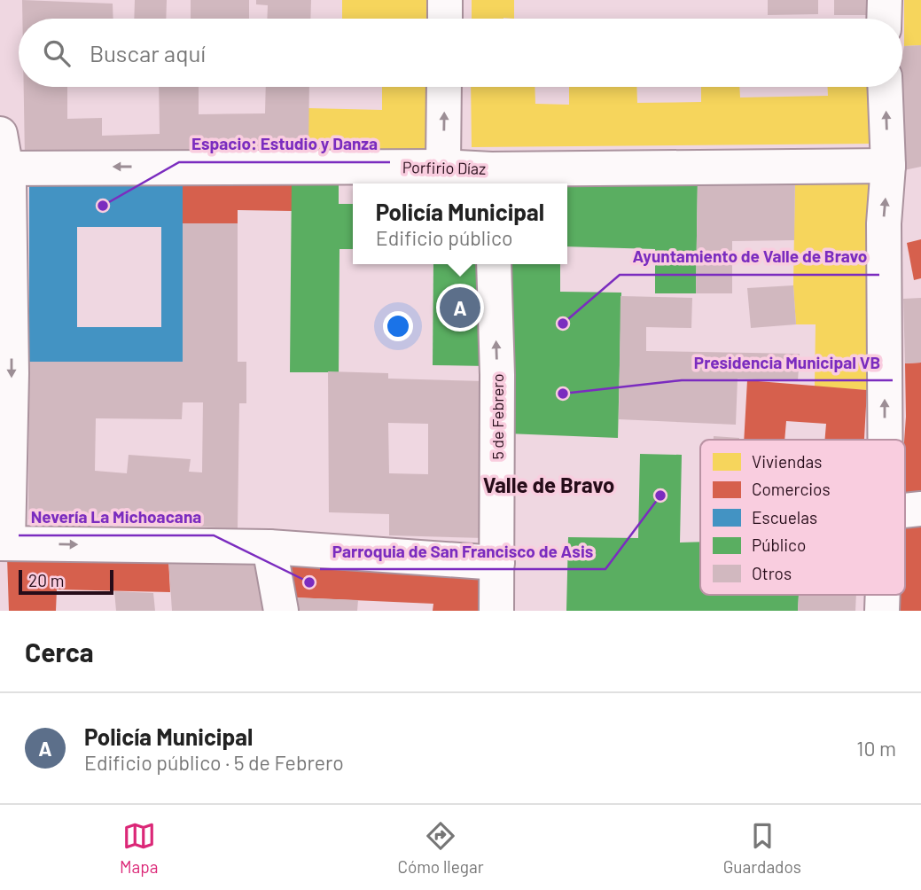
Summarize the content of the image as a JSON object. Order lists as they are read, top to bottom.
{
  "streets": {
    "street": ["Porfirio Díaz", "5 de Febrero"]
  },
  "one_way": ["Porfirio Díaz", "5 de Febrero"],
  "districts": ["Valle de Bravo"],
  "places": [
    "Espacio: Estudio y Danza",
    "Ayuntamiento de Valle de Bravo",
    "Presidencia Municipal VB",
    "Parroquia de San Francisco de Asis",
    "Nevería La Michoacana"
  ],
  "legend": [
    "Viviendas",
    "Comercios",
    "Escuelas",
    "Público",
    "Otros"
  ],
  "scale_bar": "20 m",
  "page": {
    "search": "Buscar aquí",
    "popup": ["Policía Municipal", "Edificio público"],
    "pins": "A",
    "scale": "20 m",
    "heading": "Cerca",
    "list": [
      {
        "mark": "A",
        "name": "Policía Municipal",
        "note": "Edificio público · 5 de Febrero",
        "value": "10 m"
      }
    ],
    "nav": ["Mapa", "Cómo llegar", "Guardados"]
  }
}
